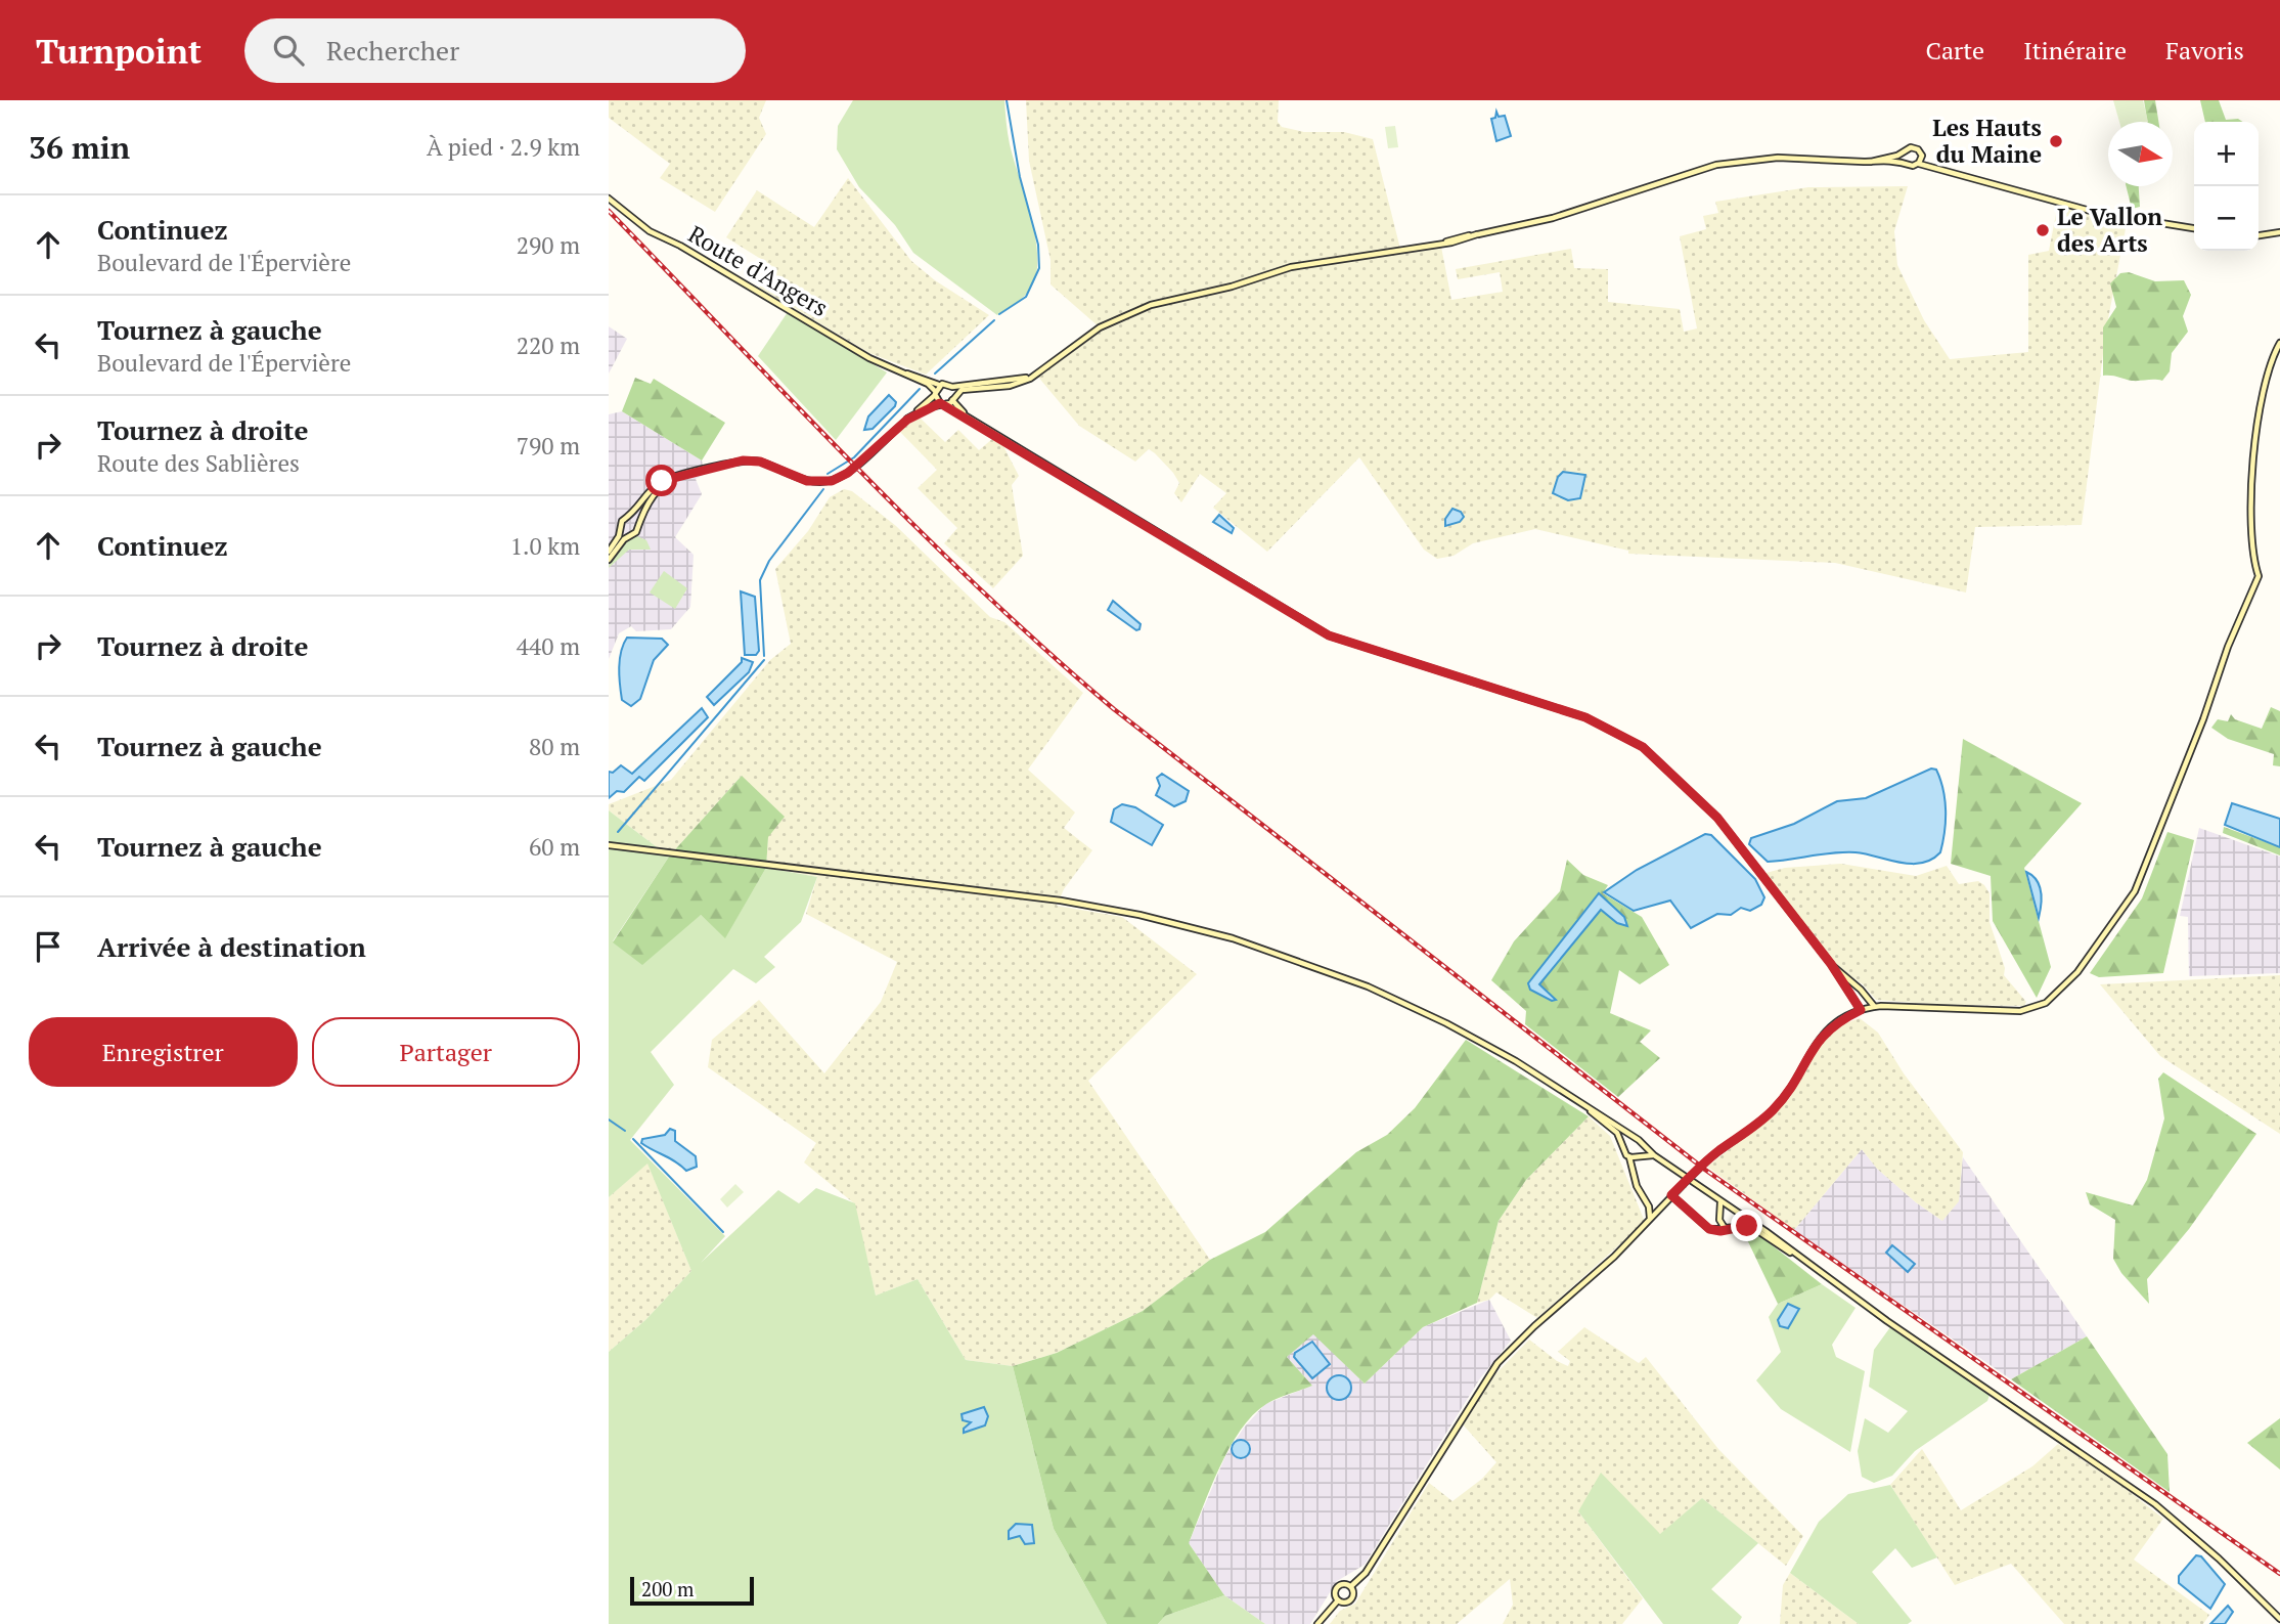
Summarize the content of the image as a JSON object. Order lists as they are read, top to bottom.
{
  "streets": {
    "street": ["Route d'Angers"]
  },
  "places": ["Les Hauts du Maine", "Le Vallon des Arts"],
  "scale_bar": "200 m",
  "north": "right",
  "page": {
    "header": "Turnpoint",
    "search": "Rechercher",
    "nav": ["Carte", "Itinéraire", "Favoris"],
    "heading": ["36 min", "À pied · 2.9 km"],
    "map_buttons": ["+", "−"],
    "list": [
      ["Continuez", "Boulevard de l'Épervière", "290 m"],
      ["Tournez à gauche", "Boulevard de l'Épervière", "220 m"],
      ["Tournez à droite", "Route des Sablières", "790 m"],
      ["Continuez", "1.0 km"],
      ["Tournez à droite", "440 m"],
      ["Tournez à gauche", "80 m"],
      ["Tournez à gauche", "60 m"],
      "Arrivée à destination"
    ],
    "buttons": ["Enregistrer", "Partager"],
    "scale": "200 m"
  }
}
